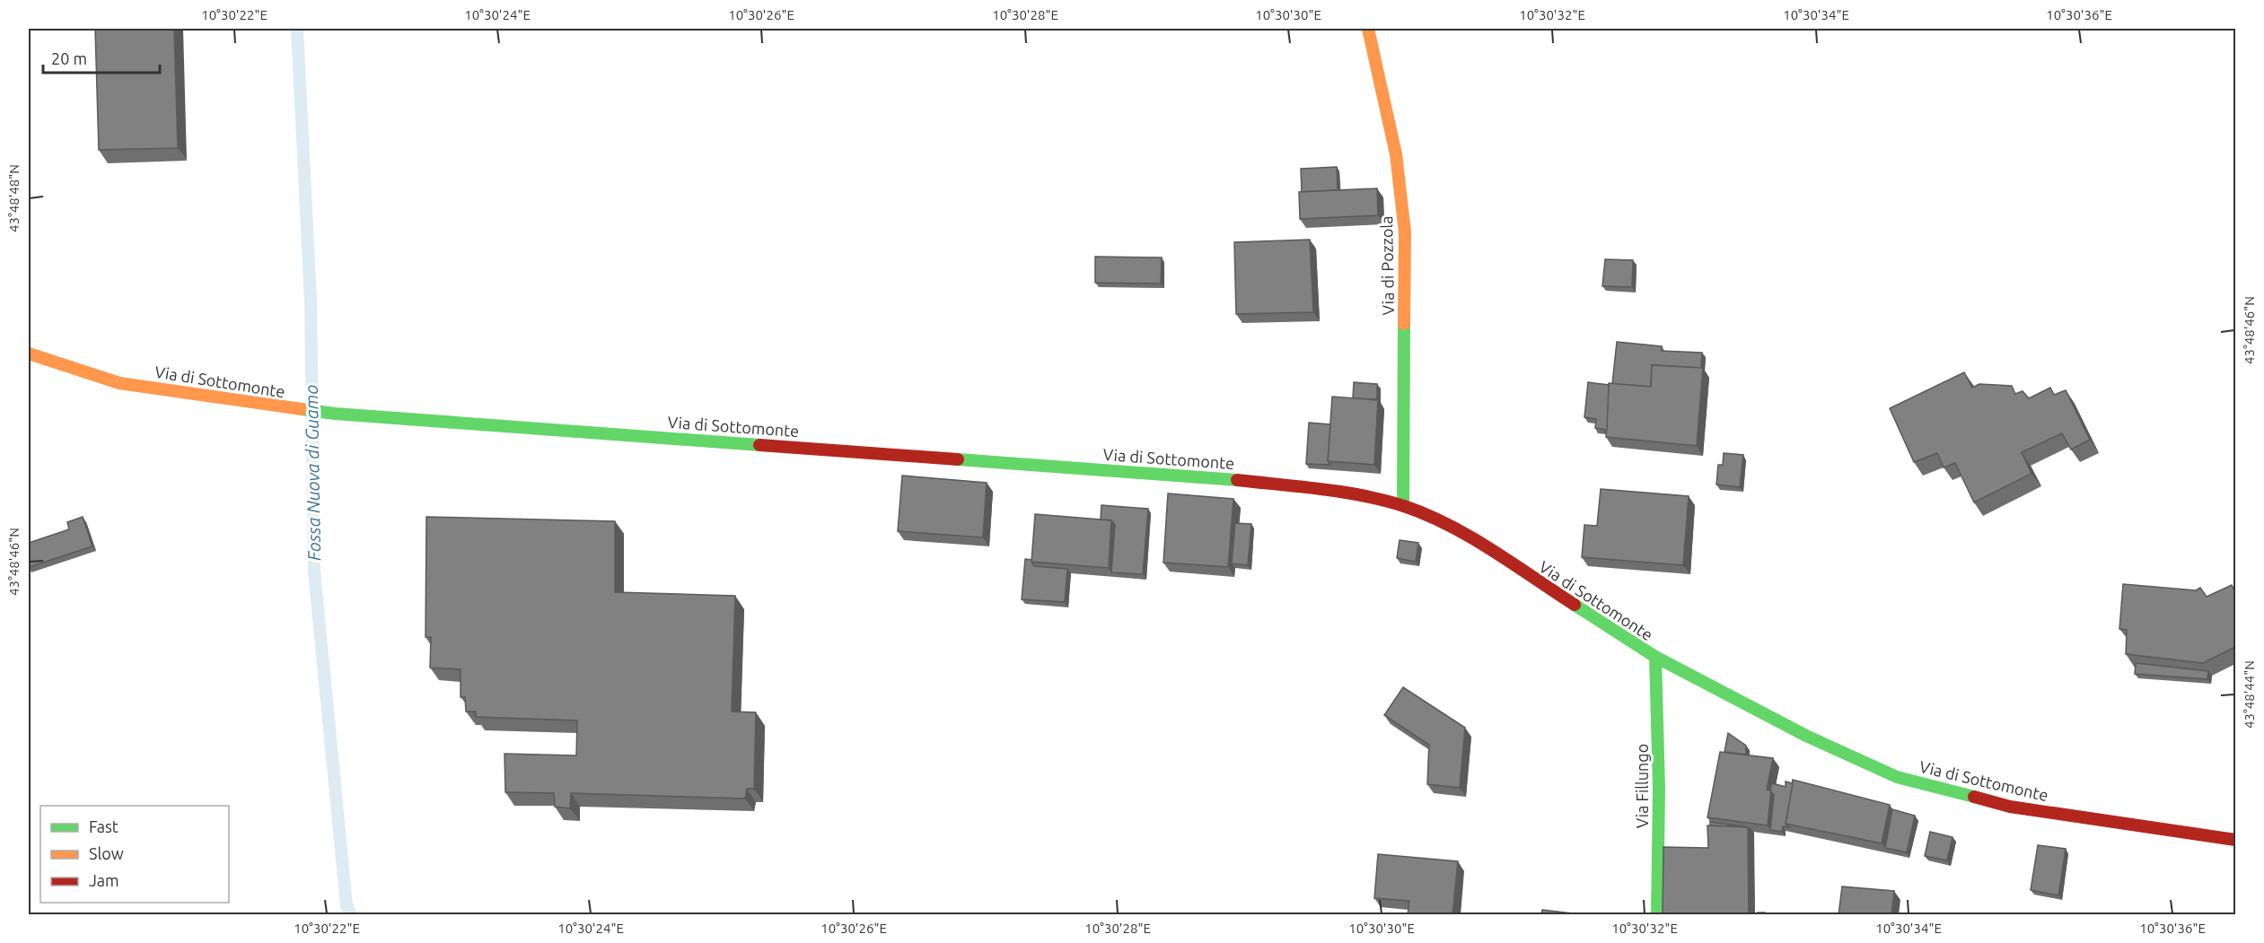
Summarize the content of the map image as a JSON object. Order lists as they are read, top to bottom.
{
  "streets": {
    "main road": ["Via di Pozzola", "Via di Sottomonte", "Via Fillungo"]
  },
  "crossings": [
    ["Via di Pozzola", "Via di Sottomonte"],
    ["Via di Sottomonte", "Via Fillungo"]
  ],
  "water": ["Fossa Nuova di Guamo"],
  "legend": ["Fast", "Slow", "Jam"],
  "scale_bar": "20 m",
  "coordinates": [
    "10°30'22\"E",
    "10°30'24\"E",
    "10°30'26\"E",
    "10°30'28\"E",
    "10°30'30\"E",
    "10°30'32\"E",
    "10°30'34\"E",
    "10°30'36\"E",
    "43°48'48\"N",
    "43°48'46\"N",
    "43°48'44\"N"
  ]
}
